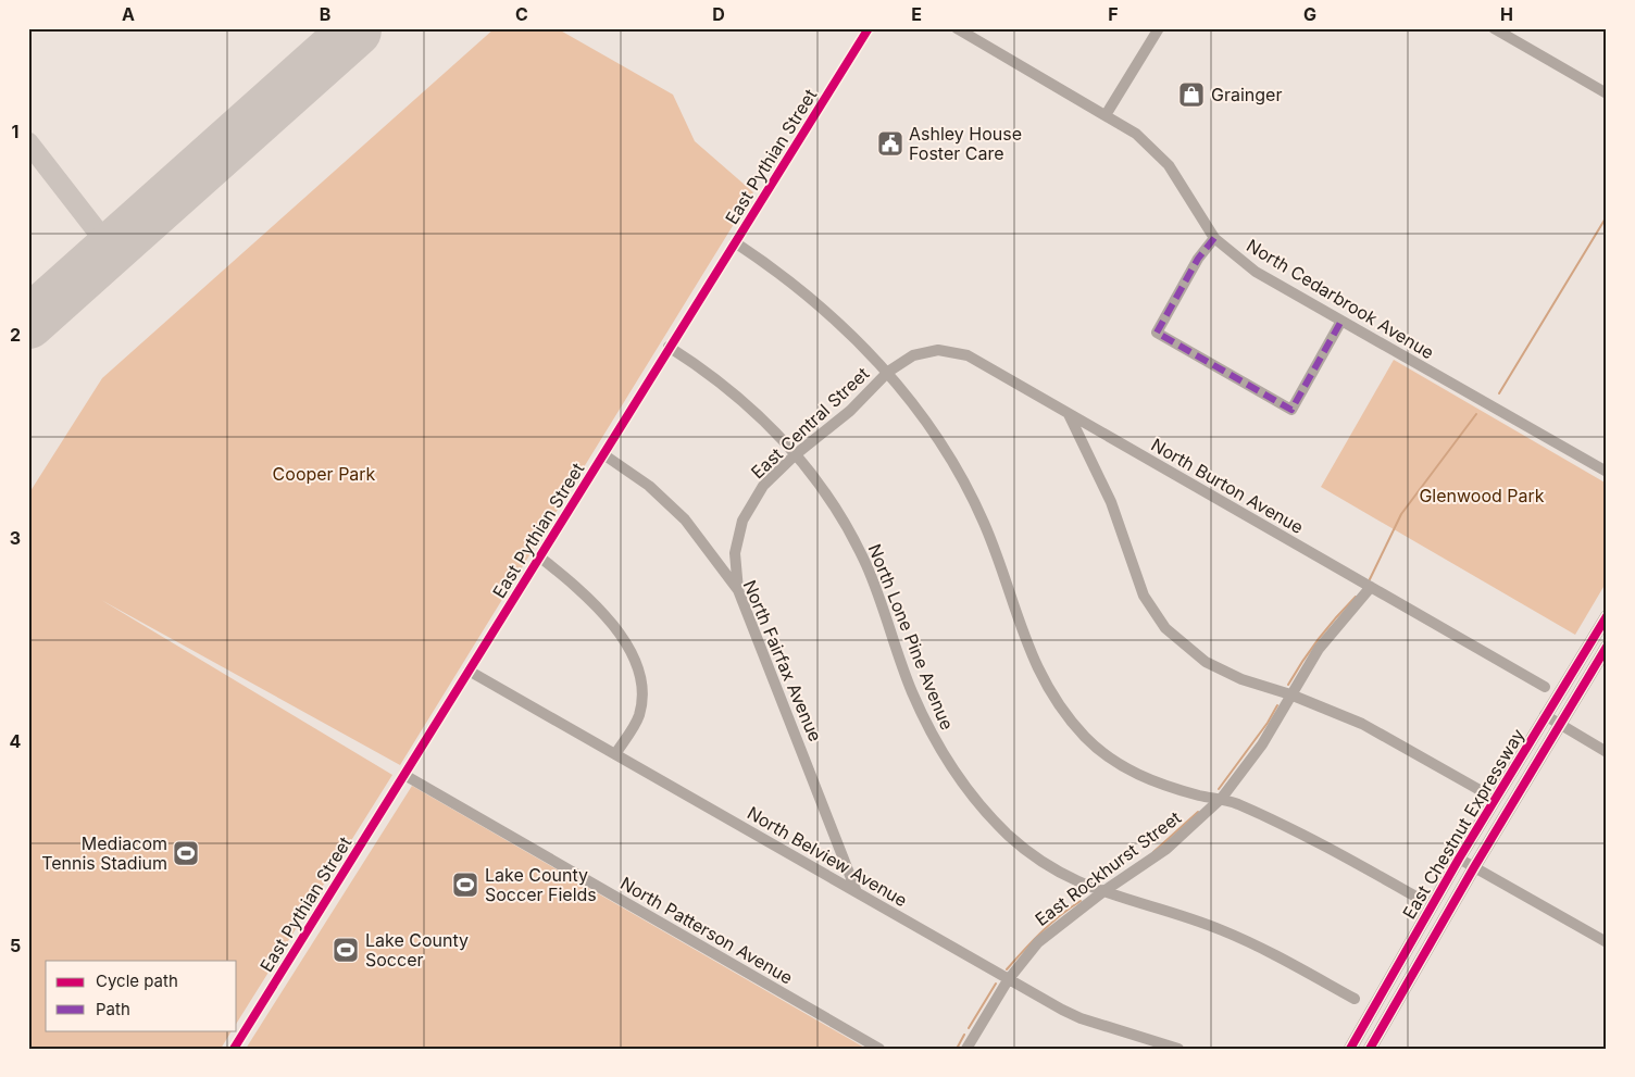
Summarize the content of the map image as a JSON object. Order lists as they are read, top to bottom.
{
  "streets": {
    "main road": ["East Chestnut Expressway"],
    "street": [
      "East Pythian Street",
      "North Cedarbrook Avenue",
      "East Central Street",
      "North Burton Avenue",
      "North Lone Pine Avenue",
      "North Fairfax Avenue",
      "North Belview Avenue",
      "East Rockhurst Street",
      "North Patterson Avenue"
    ]
  },
  "crossings": [
    ["East Pythian Street", "North Lone Pine Avenue"],
    ["East Pythian Street", "North Fairfax Avenue"],
    ["East Pythian Street", "North Belview Avenue"],
    ["East Pythian Street", "North Patterson Avenue"],
    ["East Central Street", "North Burton Avenue"],
    ["East Central Street", "North Lone Pine Avenue"],
    ["East Central Street", "North Fairfax Avenue"],
    ["North Burton Avenue", "East Rockhurst Street"],
    ["North Lone Pine Avenue", "East Rockhurst Street"],
    ["North Fairfax Avenue", "North Belview Avenue"],
    ["North Belview Avenue", "East Rockhurst Street"]
  ],
  "parks": ["Cooper Park", "Glenwood Park"],
  "places": {
    "shop": ["Grainger"],
    "public building": ["Ashley House Foster Care"],
    "sports": ["Mediacom Tennis Stadium", "Lake County Soccer Fields", "Lake County Soccer"]
  },
  "legend": ["Cycle path", "Path"],
  "grid": {
    "columns": [
      "A",
      "B",
      "C",
      "D",
      "E",
      "F",
      "G",
      "H"
    ],
    "rows": [
      "1",
      "2",
      "3",
      "4",
      "5"
    ]
  }
}
